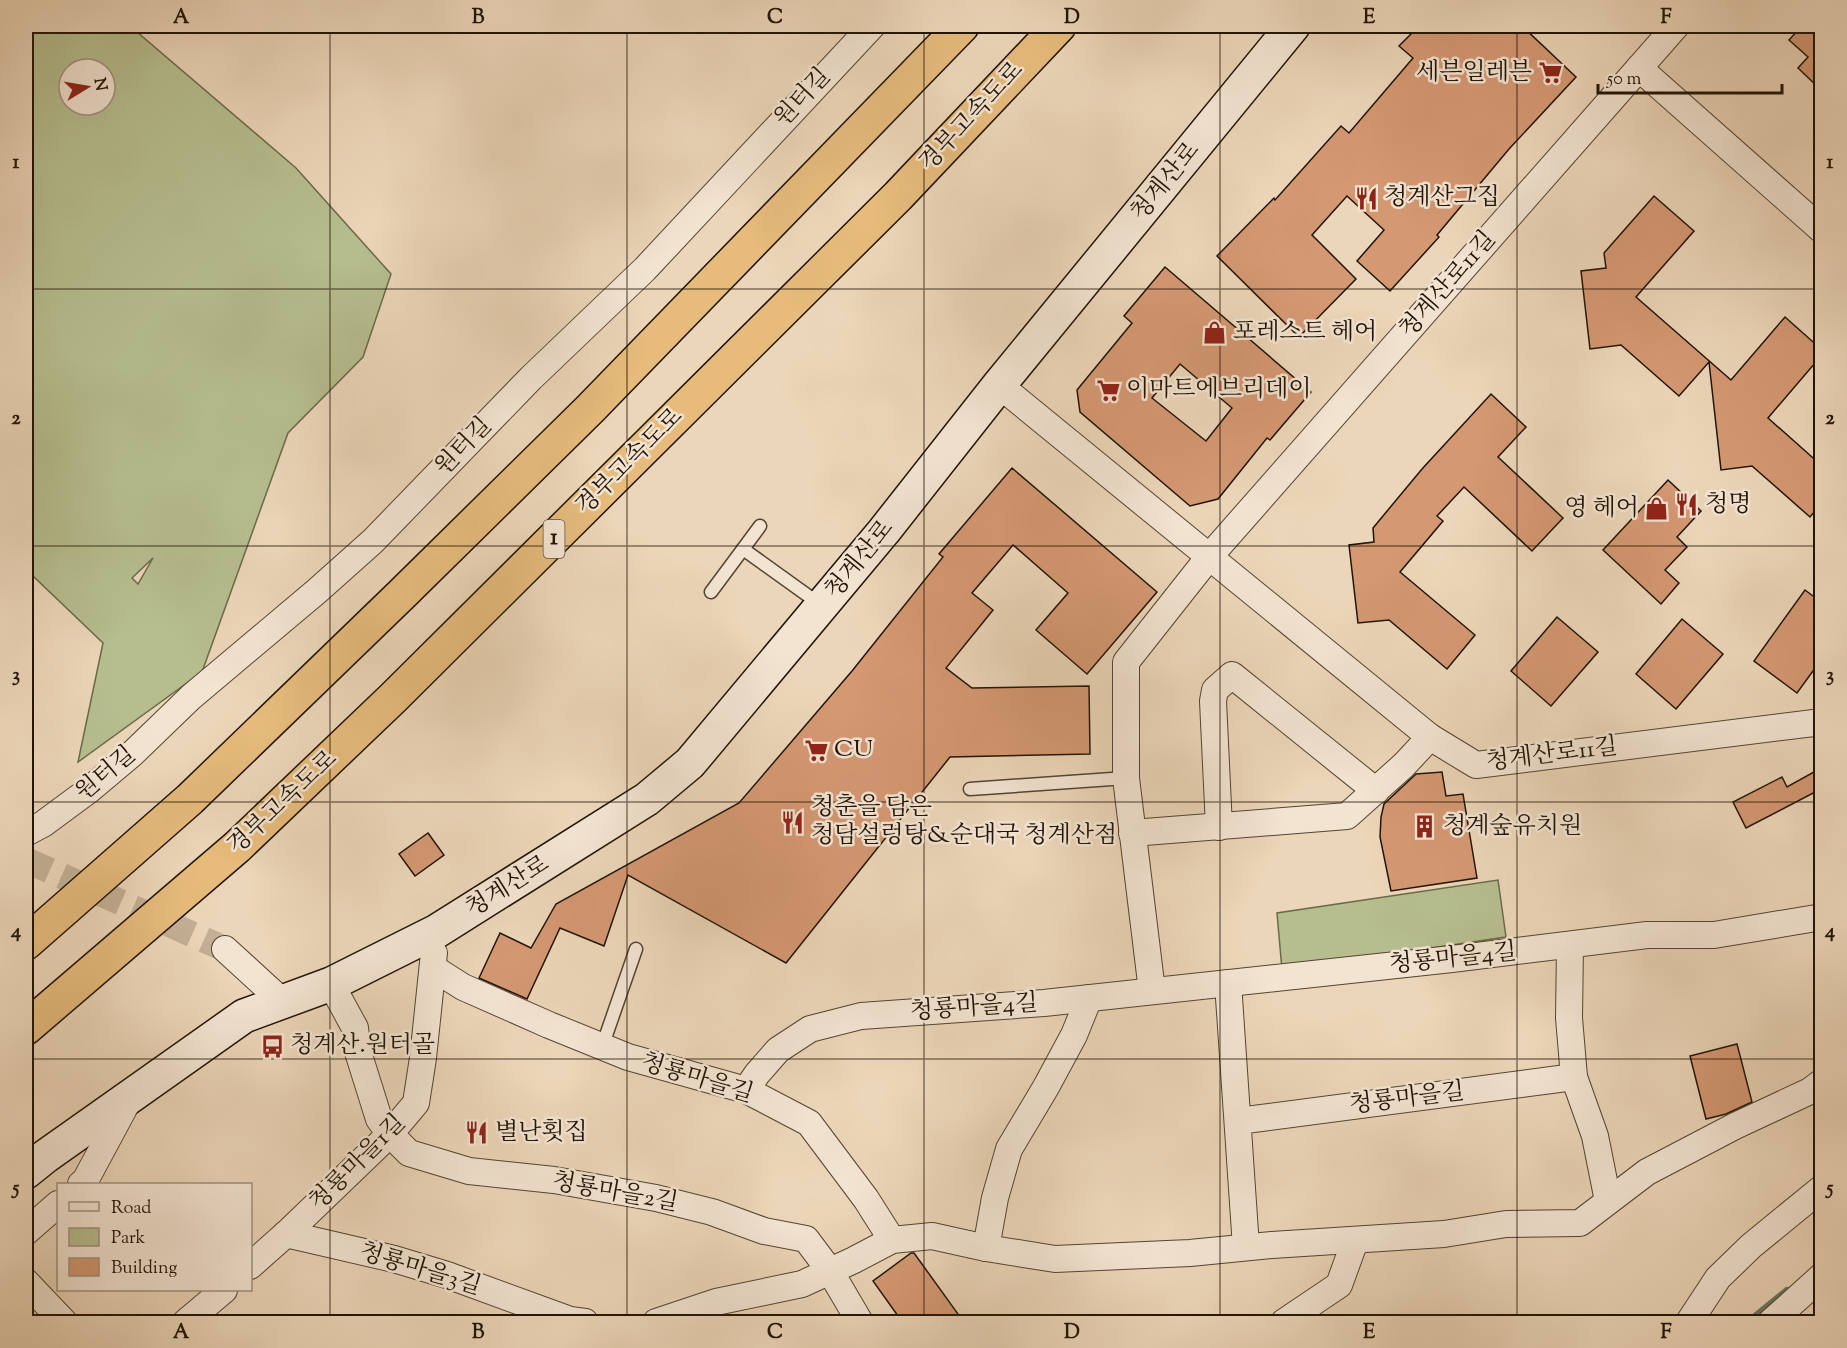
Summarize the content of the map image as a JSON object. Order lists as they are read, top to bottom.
{
  "streets": {
    "highway": ["경부고속도로", "1"],
    "street": [
      "원터길",
      "청계산로",
      "청계산로11길",
      "청룡마을4길",
      "청룡마을길",
      "청룡마을1길",
      "청룡마을2길",
      "청룡마을3길"
    ]
  },
  "crossings": [
    ["청계산로", "청계산로11길"],
    ["청계산로", "청룡마을1길"],
    ["청룡마을4길", "청룡마을길"],
    ["청룡마을길", "청룡마을1길"],
    ["청룡마을1길", "청룡마을2길"],
    ["청룡마을1길", "청룡마을3길"]
  ],
  "places": {
    "supermarket": ["세븐일레븐", "이마트에브리데이", "CU"],
    "restaurant": [
      "청계산그집",
      "청명",
      "청춘을 담은 청담설렁탕&순대국 청계산점",
      "별난횟집"
    ],
    "shop": ["포레스트 헤어", "영 헤어"],
    "building": ["청계숲유치원"],
    "bus stop": ["청계산.원터골"]
  },
  "legend": ["Road", "Park", "Building"],
  "scale_bar": "50 m",
  "north": "right",
  "grid": {
    "columns": [
      "A",
      "B",
      "C",
      "D",
      "E",
      "F"
    ],
    "rows": [
      "1",
      "2",
      "3",
      "4",
      "5"
    ]
  }
}
